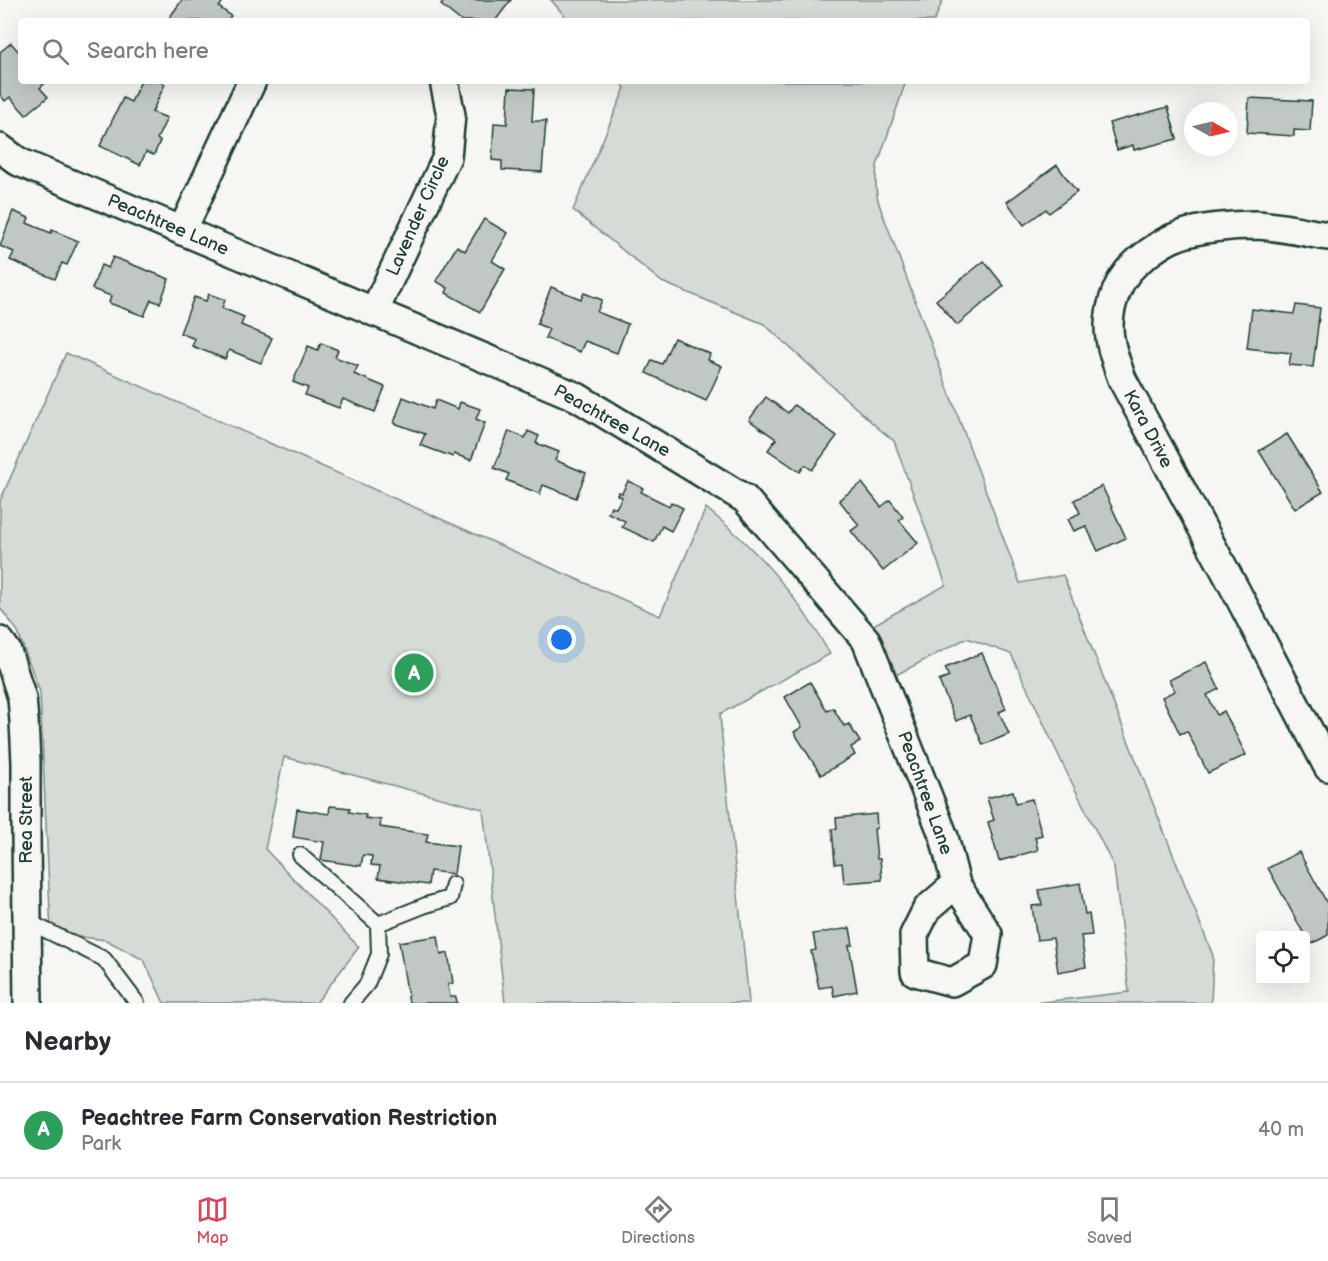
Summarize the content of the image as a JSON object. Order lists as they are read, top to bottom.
{
  "streets": {
    "street": [
      "Lavender Circle",
      "Peachtree Lane",
      "Kara Drive",
      "Rea Street"
    ]
  },
  "crossings": [
    ["Lavender Circle", "Peachtree Lane"]
  ],
  "north": "right",
  "page": {
    "search": "Search here",
    "pins": "A",
    "heading": "Nearby",
    "list": [
      {
        "mark": "A",
        "name": "Peachtree Farm Conservation Restriction",
        "note": "Park",
        "value": "40 m"
      }
    ],
    "nav": ["Map", "Directions", "Saved"]
  }
}
